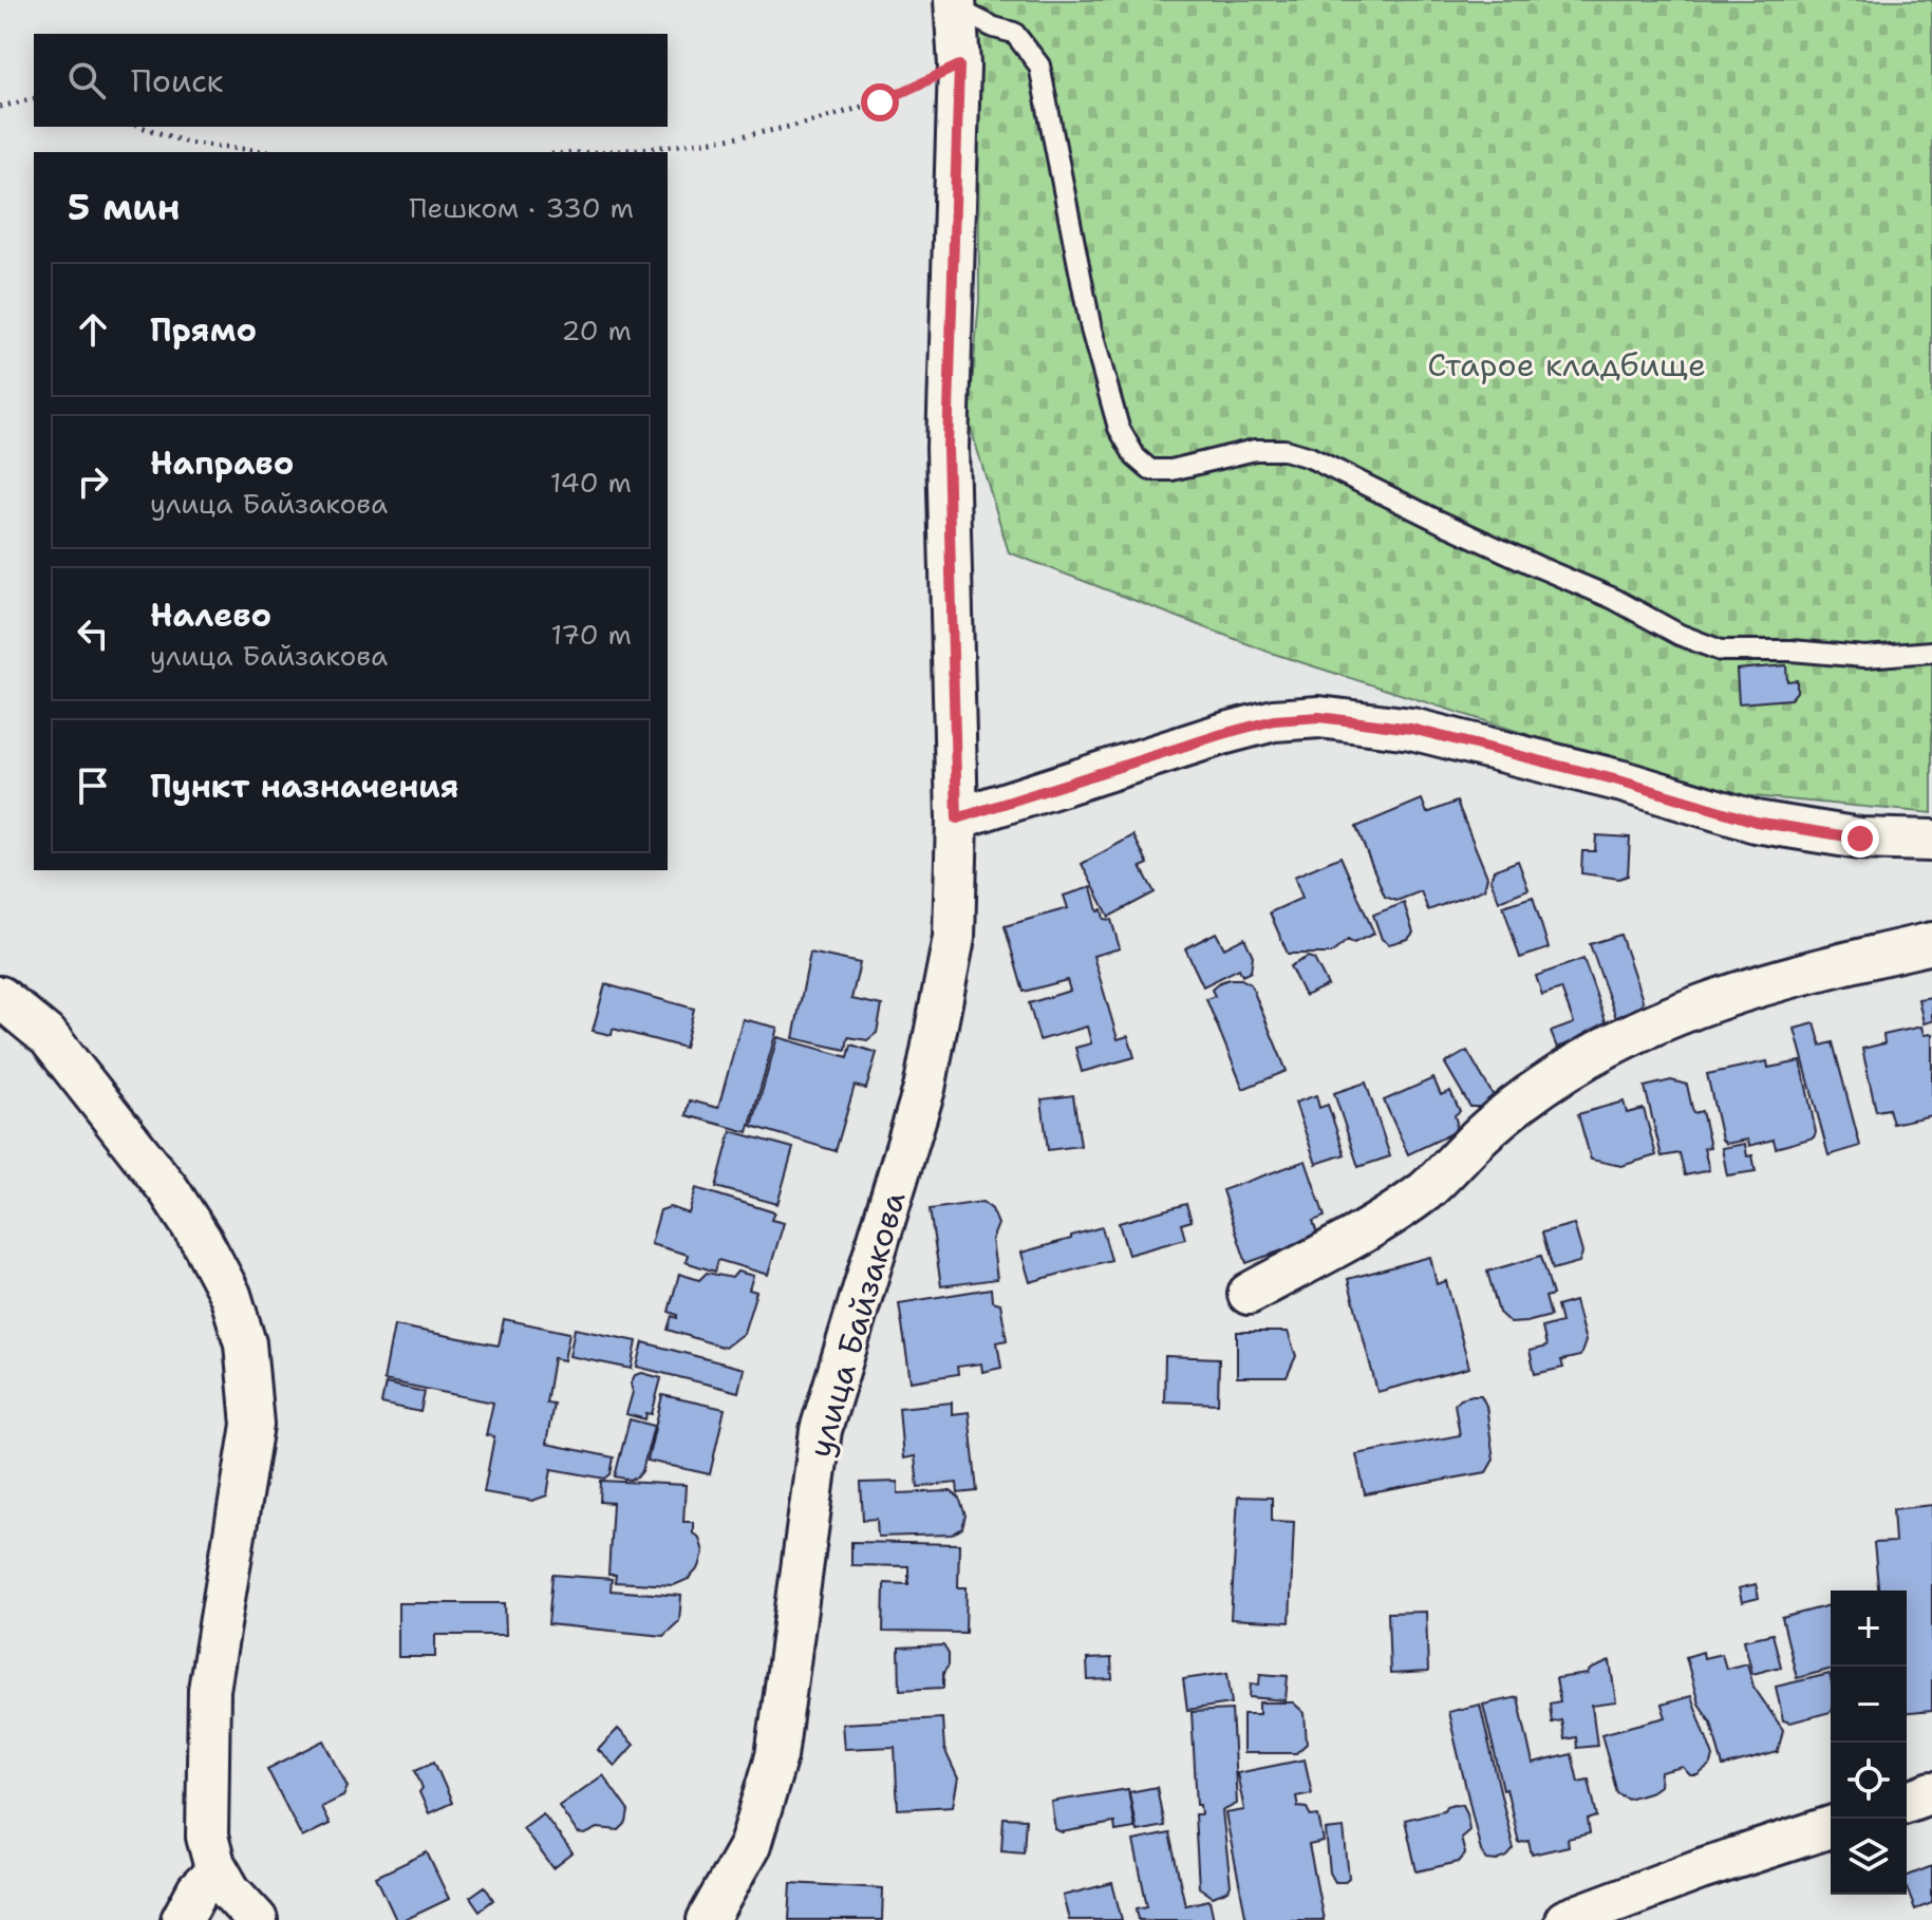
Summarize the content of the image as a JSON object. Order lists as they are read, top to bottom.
{
  "streets": {
    "street": ["улица Байзакова"]
  },
  "parks": ["Старое кладбище"],
  "page": {
    "search": "Поиск",
    "heading": ["5 мин", "Пешком · 330 m"],
    "list": [
      ["Прямо", "20 m"],
      ["Направо", "улица Байзакова", "140 m"],
      ["Налево", "улица Байзакова", "170 m"],
      "Пункт назначения"
    ],
    "map_buttons": ["+", "−"]
  }
}
